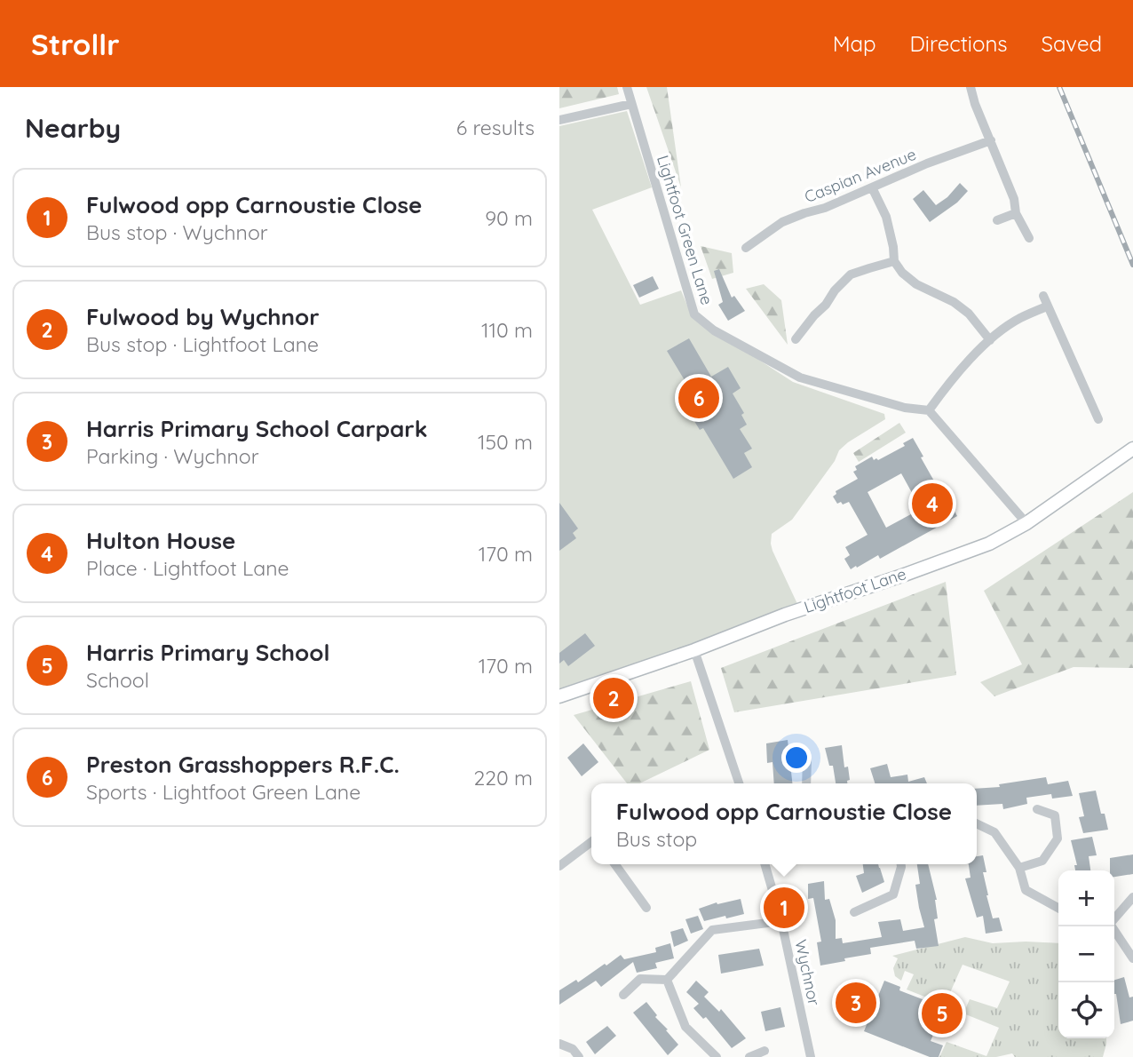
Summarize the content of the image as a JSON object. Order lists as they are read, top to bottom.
{
  "streets": {
    "main road": ["Lightfoot Lane"],
    "street": ["Caspian Avenue", "Lightfoot Green Lane", "Wychnor"]
  },
  "page": {
    "header": "Strollr",
    "nav": ["Map", "Directions", "Saved"],
    "heading": ["Nearby", "6 results"],
    "list": [
      {
        "mark": "1",
        "name": "Fulwood opp Carnoustie Close",
        "note": "Bus stop · Wychnor",
        "value": "90 m"
      },
      {
        "mark": "2",
        "name": "Fulwood by Wychnor",
        "note": "Bus stop · Lightfoot Lane",
        "value": "110 m"
      },
      {
        "mark": "3",
        "name": "Harris Primary School Carpark",
        "note": "Parking · Wychnor",
        "value": "150 m"
      },
      {
        "mark": "4",
        "name": "Hulton House",
        "note": "Place · Lightfoot Lane",
        "value": "170 m"
      },
      {
        "mark": "5",
        "name": "Harris Primary School",
        "note": "School",
        "value": "170 m"
      },
      {
        "mark": "6",
        "name": "Preston Grasshoppers R.F.C.",
        "note": "Sports · Lightfoot Green Lane",
        "value": "220 m"
      }
    ],
    "pins": [
      "6",
      "4",
      "2",
      "1",
      "3",
      "5"
    ],
    "popup": ["Fulwood opp Carnoustie Close", "Bus stop"],
    "map_buttons": ["+", "−"]
  }
}
